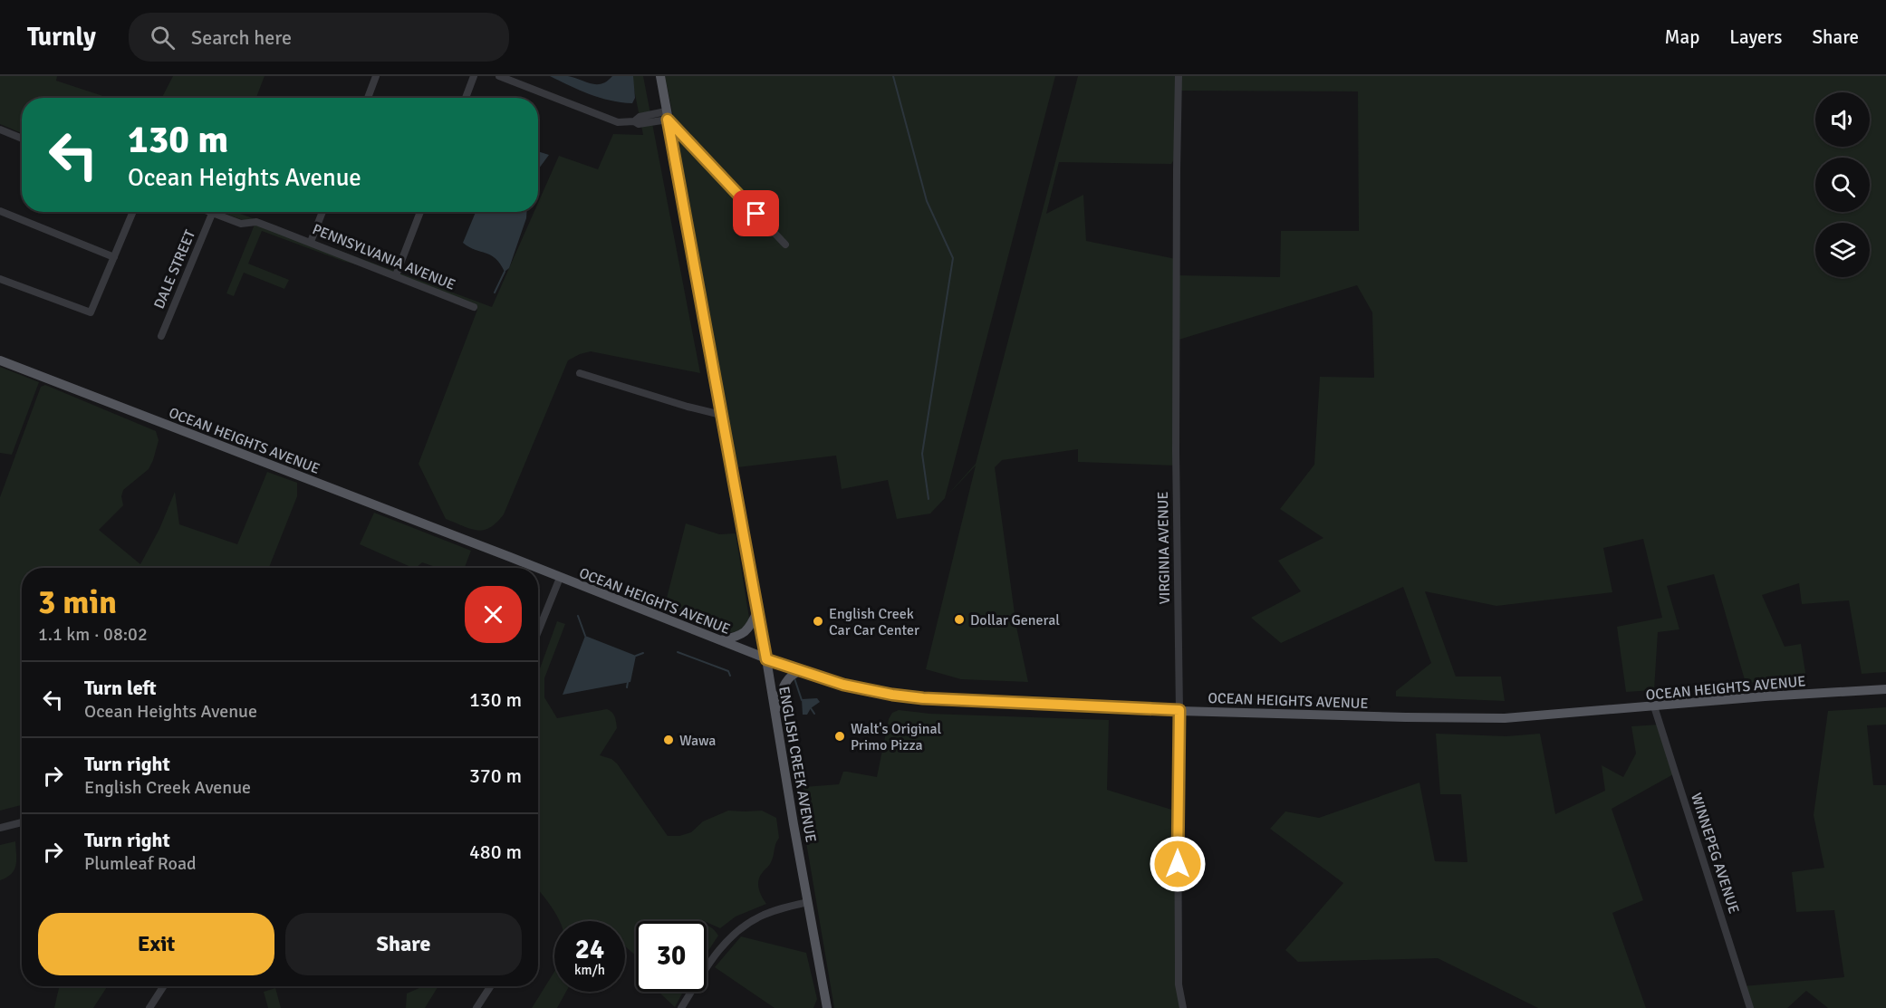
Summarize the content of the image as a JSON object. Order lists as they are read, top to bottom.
{
  "streets": {
    "main road": ["OCEAN HEIGHTS AVENUE", "ENGLISH CREEK AVENUE"],
    "street": [
      "PENNSYLVANIA AVENUE",
      "DALE STREET",
      "VIRGINIA AVENUE",
      "WINNEPEG AVENUE"
    ]
  },
  "crossings": [
    ["PENNSYLVANIA AVENUE", "DALE STREET"],
    ["OCEAN HEIGHTS AVENUE", "VIRGINIA AVENUE"],
    ["OCEAN HEIGHTS AVENUE", "ENGLISH CREEK AVENUE"],
    ["OCEAN HEIGHTS AVENUE", "WINNEPEG AVENUE"]
  ],
  "places": [
    "Dollar General",
    "English Creek Car Car Center",
    "Walt's Original Primo Pizza",
    "Wawa"
  ],
  "page": {
    "header": "Turnly",
    "search": "Search here",
    "nav": ["Map", "Layers", "Share"],
    "turn": ["130 m", "Ocean Heights Avenue"],
    "heading": ["3 min", "1.1 km · 08:02"],
    "list": [
      {
        "name": "Turn left",
        "note": "Ocean Heights Avenue",
        "value": "130 m"
      },
      {
        "name": "Turn right",
        "note": "English Creek Avenue",
        "value": "370 m"
      },
      {
        "name": "Turn right",
        "note": "Plumleaf Road",
        "value": "480 m"
      }
    ],
    "buttons": ["Exit", "Share"],
    "speed": "24 km/h",
    "limit": "30"
  }
}
